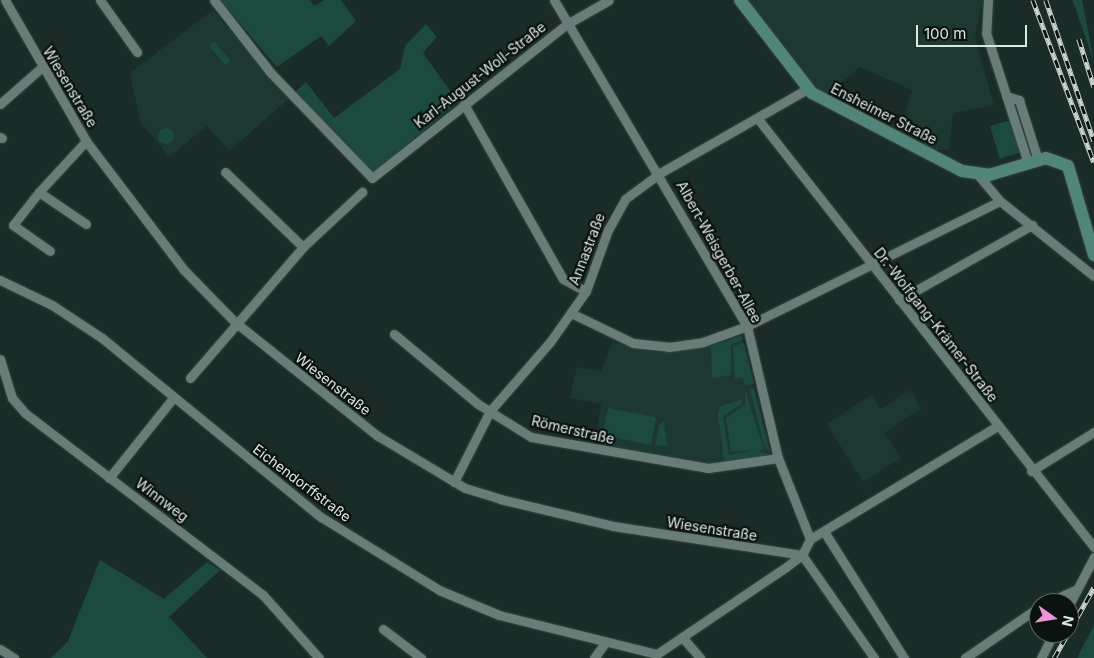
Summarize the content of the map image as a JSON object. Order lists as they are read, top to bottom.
{
  "streets": {
    "main road": ["Ensheimer Straße"],
    "street": [
      "Karl-August-Woll-Straße",
      "Wiesenstraße",
      "Annastraße",
      "Albert-Weisgerber-Allee",
      "Dr.-Wolfgang-Krämer-Straße",
      "Römerstraße",
      "Eichendorffstraße",
      "Winnweg"
    ]
  },
  "crossings": [
    ["Karl-August-Woll-Straße", "Albert-Weisgerber-Allee"],
    ["Wiesenstraße", "Annastraße"],
    ["Wiesenstraße", "Eichendorffstraße"],
    ["Ensheimer Straße", "Annastraße"],
    ["Annastraße", "Albert-Weisgerber-Allee"],
    ["Annastraße", "Dr.-Wolfgang-Krämer-Straße"],
    ["Annastraße", "Römerstraße"],
    ["Albert-Weisgerber-Allee", "Römerstraße"]
  ],
  "scale_bar": "100 m",
  "north": "right"
}
